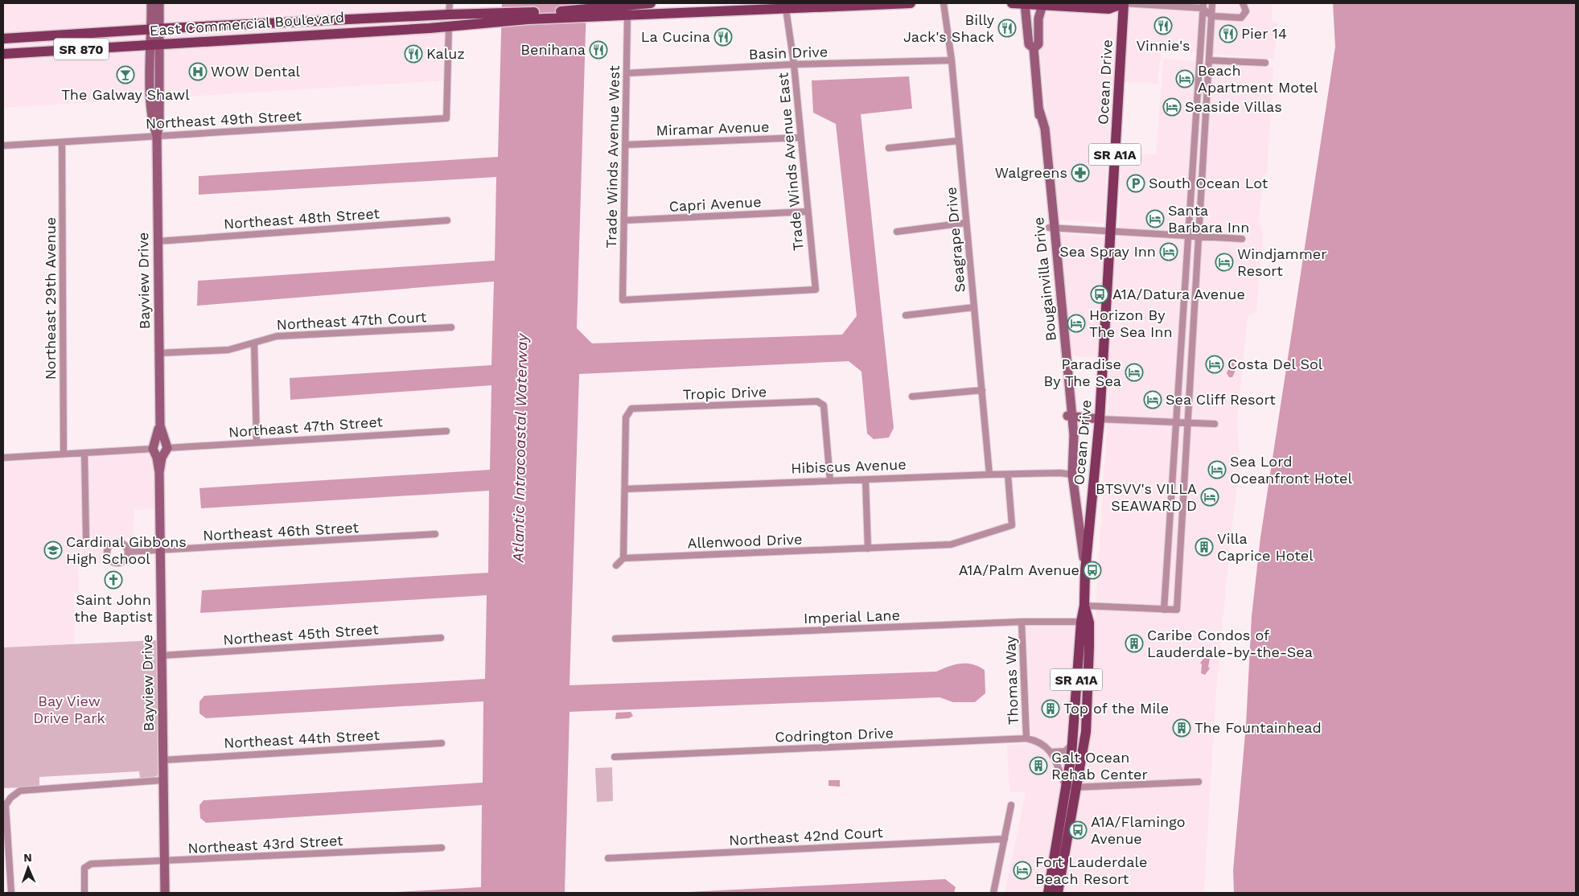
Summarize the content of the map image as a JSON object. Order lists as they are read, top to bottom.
{
  "streets": {
    "main road": [
      "East Commercial Boulevard",
      "SR 870",
      "Ocean Drive",
      "SR A1A"
    ],
    "street": [
      "Basin Drive",
      "Northeast 49th Street",
      "Miramar Avenue",
      "Trade Winds Avenue West",
      "Trade Winds Avenue East",
      "Capri Avenue",
      "Northeast 48th Street",
      "Seagrape Drive",
      "Bougainvilla Drive",
      "Bayview Drive",
      "Northeast 29th Avenue",
      "Northeast 47th Court",
      "Tropic Drive",
      "Northeast 47th Street",
      "Hibiscus Avenue",
      "Northeast 46th Street",
      "Allenwood Drive",
      "Imperial Lane",
      "Northeast 45th Street",
      "Thomas Way",
      "Codrington Drive",
      "Northeast 44th Street",
      "Northeast 42nd Court",
      "Northeast 43rd Street"
    ]
  },
  "crossings": [
    ["East Commercial Boulevard", "SR 870"],
    ["East Commercial Boulevard", "Northeast 49th Street"],
    ["East Commercial Boulevard", "Bayview Drive"],
    ["SR 870", "Trade Winds Avenue West"],
    ["SR 870", "Trade Winds Avenue East"],
    ["Basin Drive", "Trade Winds Avenue West"],
    ["Basin Drive", "Trade Winds Avenue East"],
    ["Basin Drive", "Seagrape Drive"],
    ["Ocean Drive", "SR A1A"],
    ["Ocean Drive", "Bougainvilla Drive"],
    ["Northeast 49th Street", "Bayview Drive"],
    ["Northeast 49th Street", "Northeast 29th Avenue"],
    ["Miramar Avenue", "Trade Winds Avenue West"],
    ["Miramar Avenue", "Trade Winds Avenue East"],
    ["SR A1A", "Bougainvilla Drive"],
    ["SR A1A", "Imperial Lane"],
    ["Trade Winds Avenue West", "Trade Winds Avenue East"],
    ["Trade Winds Avenue West", "Capri Avenue"],
    ["Trade Winds Avenue East", "Capri Avenue"],
    ["Northeast 48th Street", "Bayview Drive"],
    ["Seagrape Drive", "Hibiscus Avenue"],
    ["Bougainvilla Drive", "Hibiscus Avenue"],
    ["Bayview Drive", "Northeast 47th Court"],
    ["Bayview Drive", "Northeast 47th Street"],
    ["Bayview Drive", "Northeast 46th Street"],
    ["Bayview Drive", "Northeast 45th Street"],
    ["Bayview Drive", "Northeast 44th Street"],
    ["Bayview Drive", "Northeast 43rd Street"],
    ["Northeast 29th Avenue", "Northeast 47th Street"],
    ["Tropic Drive", "Hibiscus Avenue"],
    ["Hibiscus Avenue", "Allenwood Drive"],
    ["Imperial Lane", "Thomas Way"],
    ["Thomas Way", "Codrington Drive"]
  ],
  "water": ["Atlantic Intracoastal Waterway"],
  "parks": ["Bay View Drive Park"],
  "places": {
    "restaurant": [
      "Vinnie's",
      "Billy Jack's Shack",
      "Pier 14",
      "La Cucina",
      "Benihana",
      "Kaluz"
    ],
    "hospital": ["WOW Dental"],
    "bar": ["The Galway Shawl"],
    "hotel": [
      "Beach Apartment Motel",
      "Seaside Villas",
      "Santa Barbara Inn",
      "Sea Spray Inn",
      "Windjammer Resort",
      "Horizon By The Sea Inn",
      "Costa Del Sol",
      "Paradise By The Sea",
      "Sea Cliff Resort",
      "Sea Lord Oceanfront Hotel",
      "BTSVV's VILLA SEAWARD D",
      "Fort Lauderdale Beach Resort"
    ],
    "pharmacy": ["Walgreens"],
    "parking": ["South Ocean Lot"],
    "bus stop": ["A1A/Datura Avenue", "A1A/Palm Avenue", "A1A/Flamingo Avenue"],
    "building": [
      "Villa Caprice Hotel",
      "Caribe Condos of Lauderdale-by-the-Sea",
      "Top of the Mile",
      "The Fountainhead",
      "Galt Ocean Rehab Center"
    ],
    "school or university": ["Cardinal Gibbons High School"],
    "church": ["Saint John the Baptist"]
  },
  "north": "top"
}
